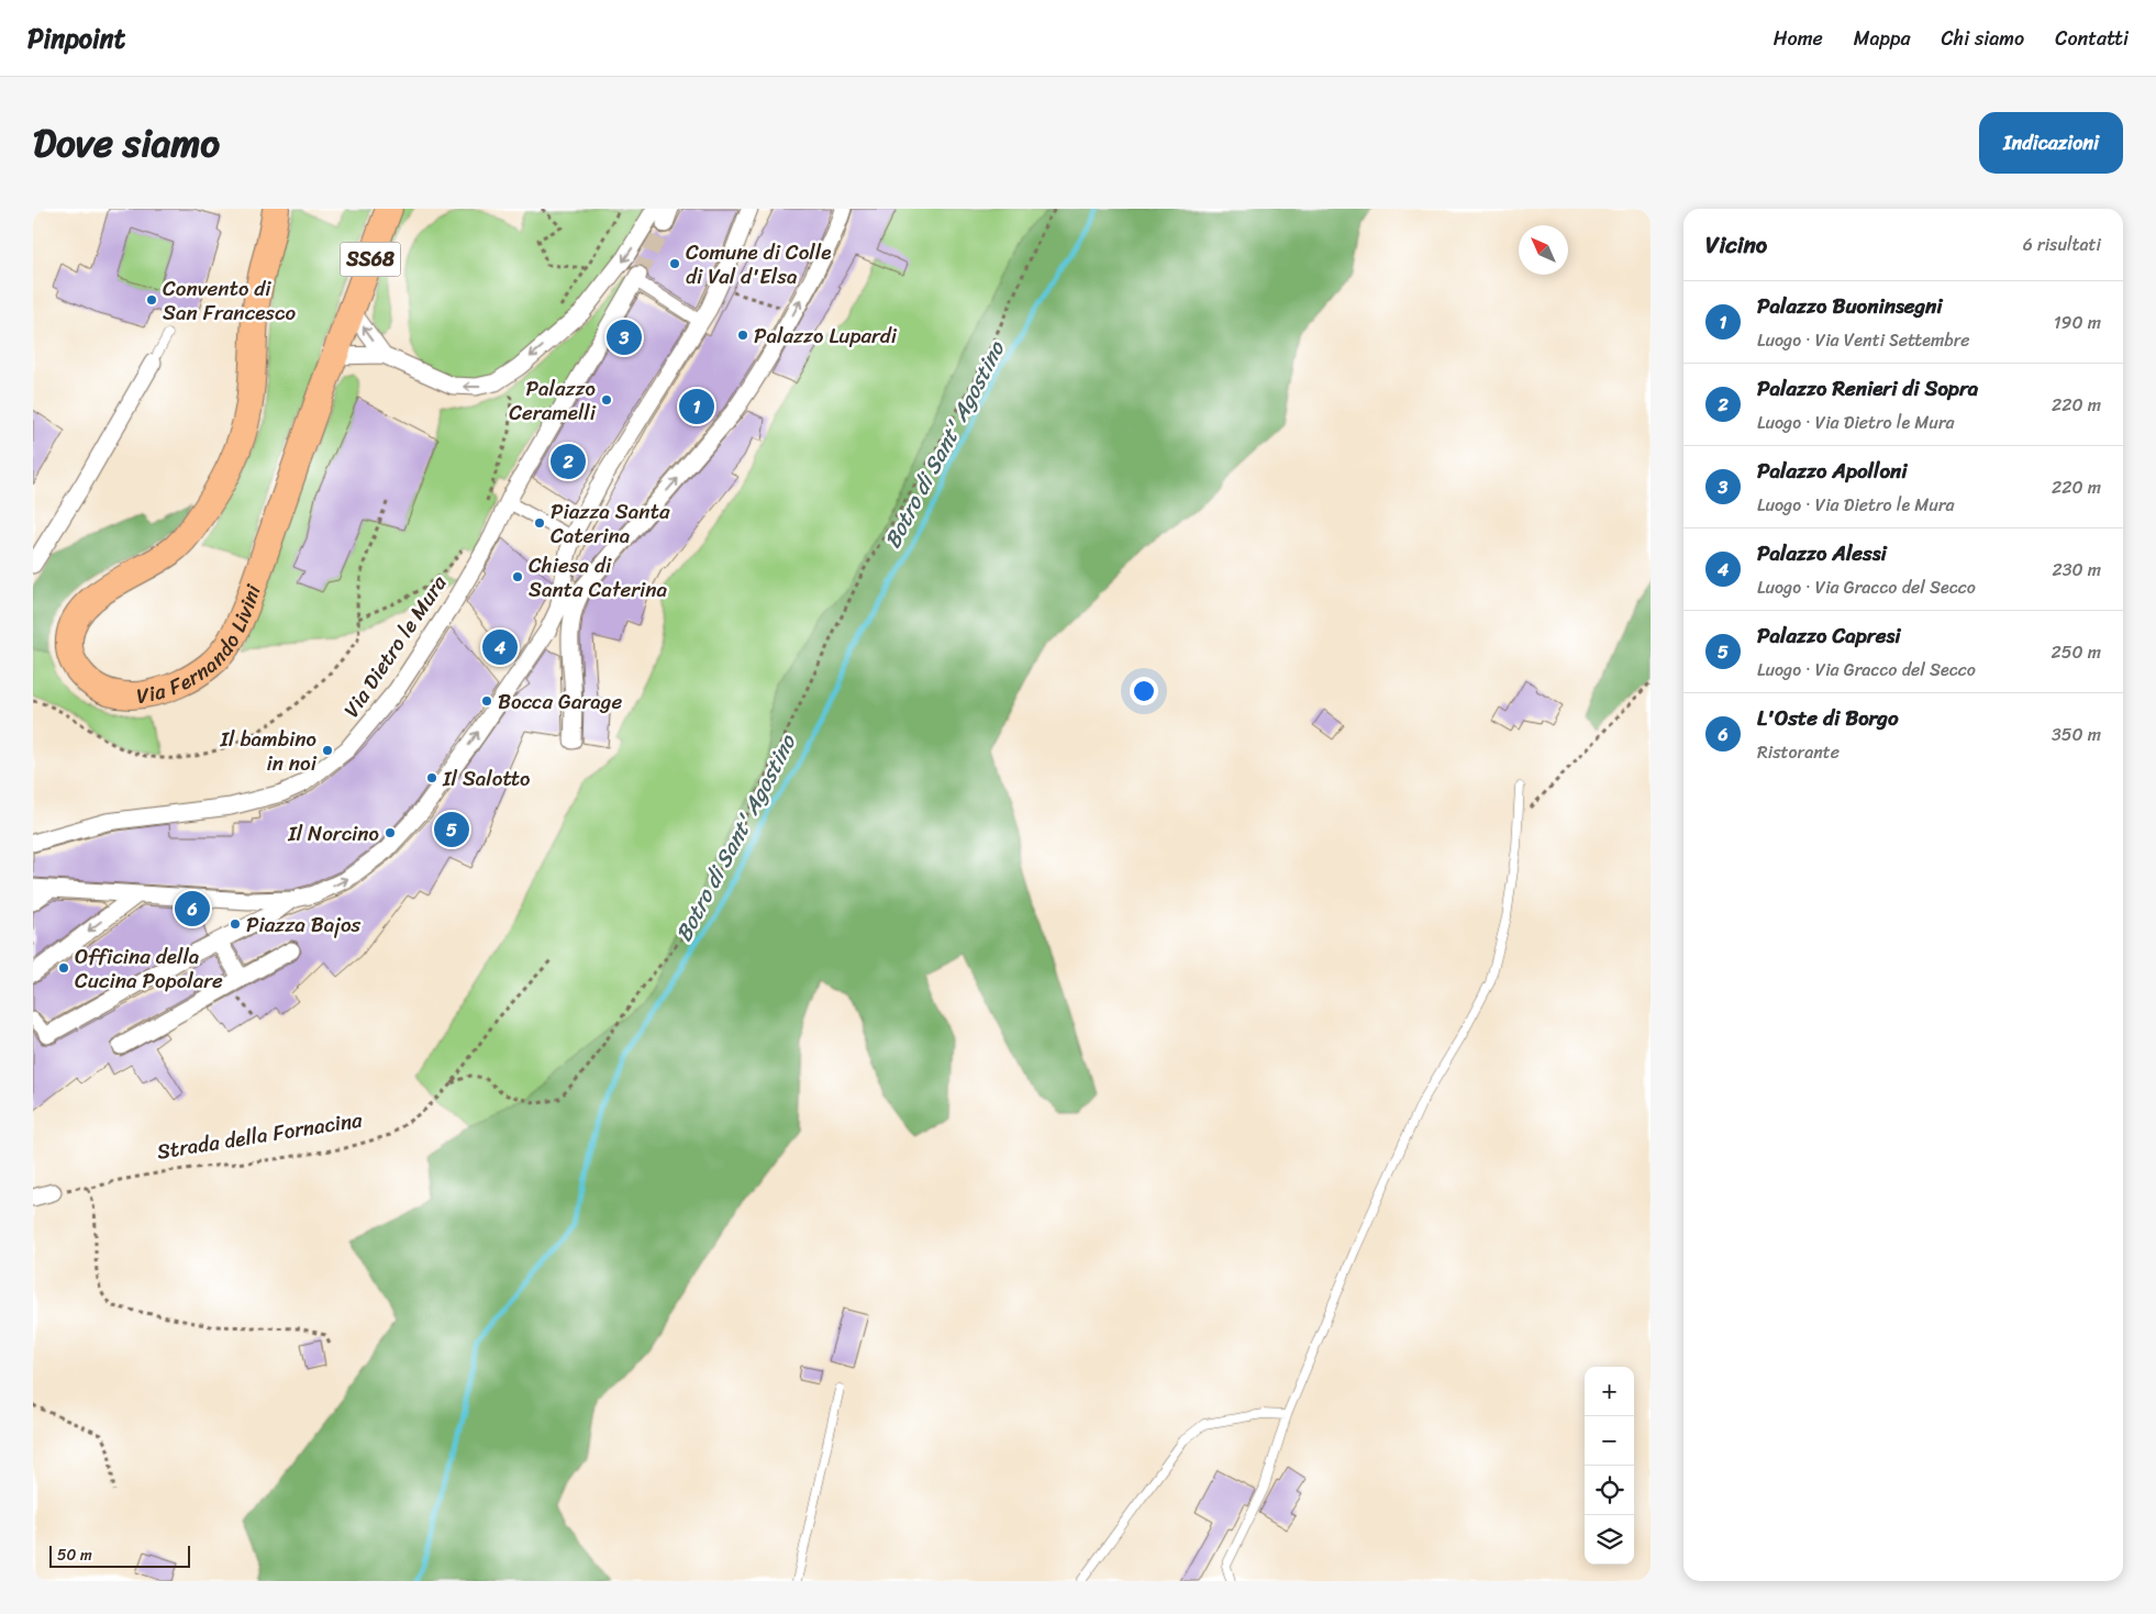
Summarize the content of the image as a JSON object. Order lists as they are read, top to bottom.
{
  "streets": {
    "main road": ["SS68", "Via Fernando Livini"],
    "street": ["Via Dietro le Mura"],
    "path": ["Strada della Fornacina"]
  },
  "crossings": [
    ["SS68", "Via Fernando Livini"]
  ],
  "water": ["Botro di Sant' Agostino"],
  "places": [
    "Comune di Colle di Val d'Elsa",
    "Convento di San Francesco",
    "Palazzo Lupardi",
    "Palazzo Ceramelli",
    "Piazza Santa Caterina",
    "Chiesa di Santa Caterina",
    "Bocca Garage",
    "Il bambino in noi",
    "Il Salotto",
    "Il Norcino",
    "Piazza Bajos",
    "Officina della Cucina Popolare"
  ],
  "scale_bar": "50 m",
  "north": "top left",
  "page": {
    "header": "Pinpoint",
    "nav": [
      "Home",
      "Mappa",
      "Chi siamo",
      "Contatti"
    ],
    "title": "Dove siamo",
    "buttons": "Indicazioni",
    "heading": ["Vicino", "6 risultati"],
    "list": [
      {
        "mark": "1",
        "name": "Palazzo Buoninsegni",
        "note": "Luogo · Via Venti Settembre",
        "value": "190 m"
      },
      {
        "mark": "2",
        "name": "Palazzo Renieri di Sopra",
        "note": "Luogo · Via Dietro le Mura",
        "value": "220 m"
      },
      {
        "mark": "3",
        "name": "Palazzo Apolloni",
        "note": "Luogo · Via Dietro le Mura",
        "value": "220 m"
      },
      {
        "mark": "4",
        "name": "Palazzo Alessi",
        "note": "Luogo · Via Gracco del Secco",
        "value": "230 m"
      },
      {
        "mark": "5",
        "name": "Palazzo Capresi",
        "note": "Luogo · Via Gracco del Secco",
        "value": "250 m"
      },
      {
        "mark": "6",
        "name": "L'Oste di Borgo",
        "note": "Ristorante",
        "value": "350 m"
      }
    ],
    "pins": [
      "3",
      "1",
      "2",
      "4",
      "5",
      "6"
    ],
    "map_buttons": ["+", "−"],
    "scale": "50 m"
  }
}
